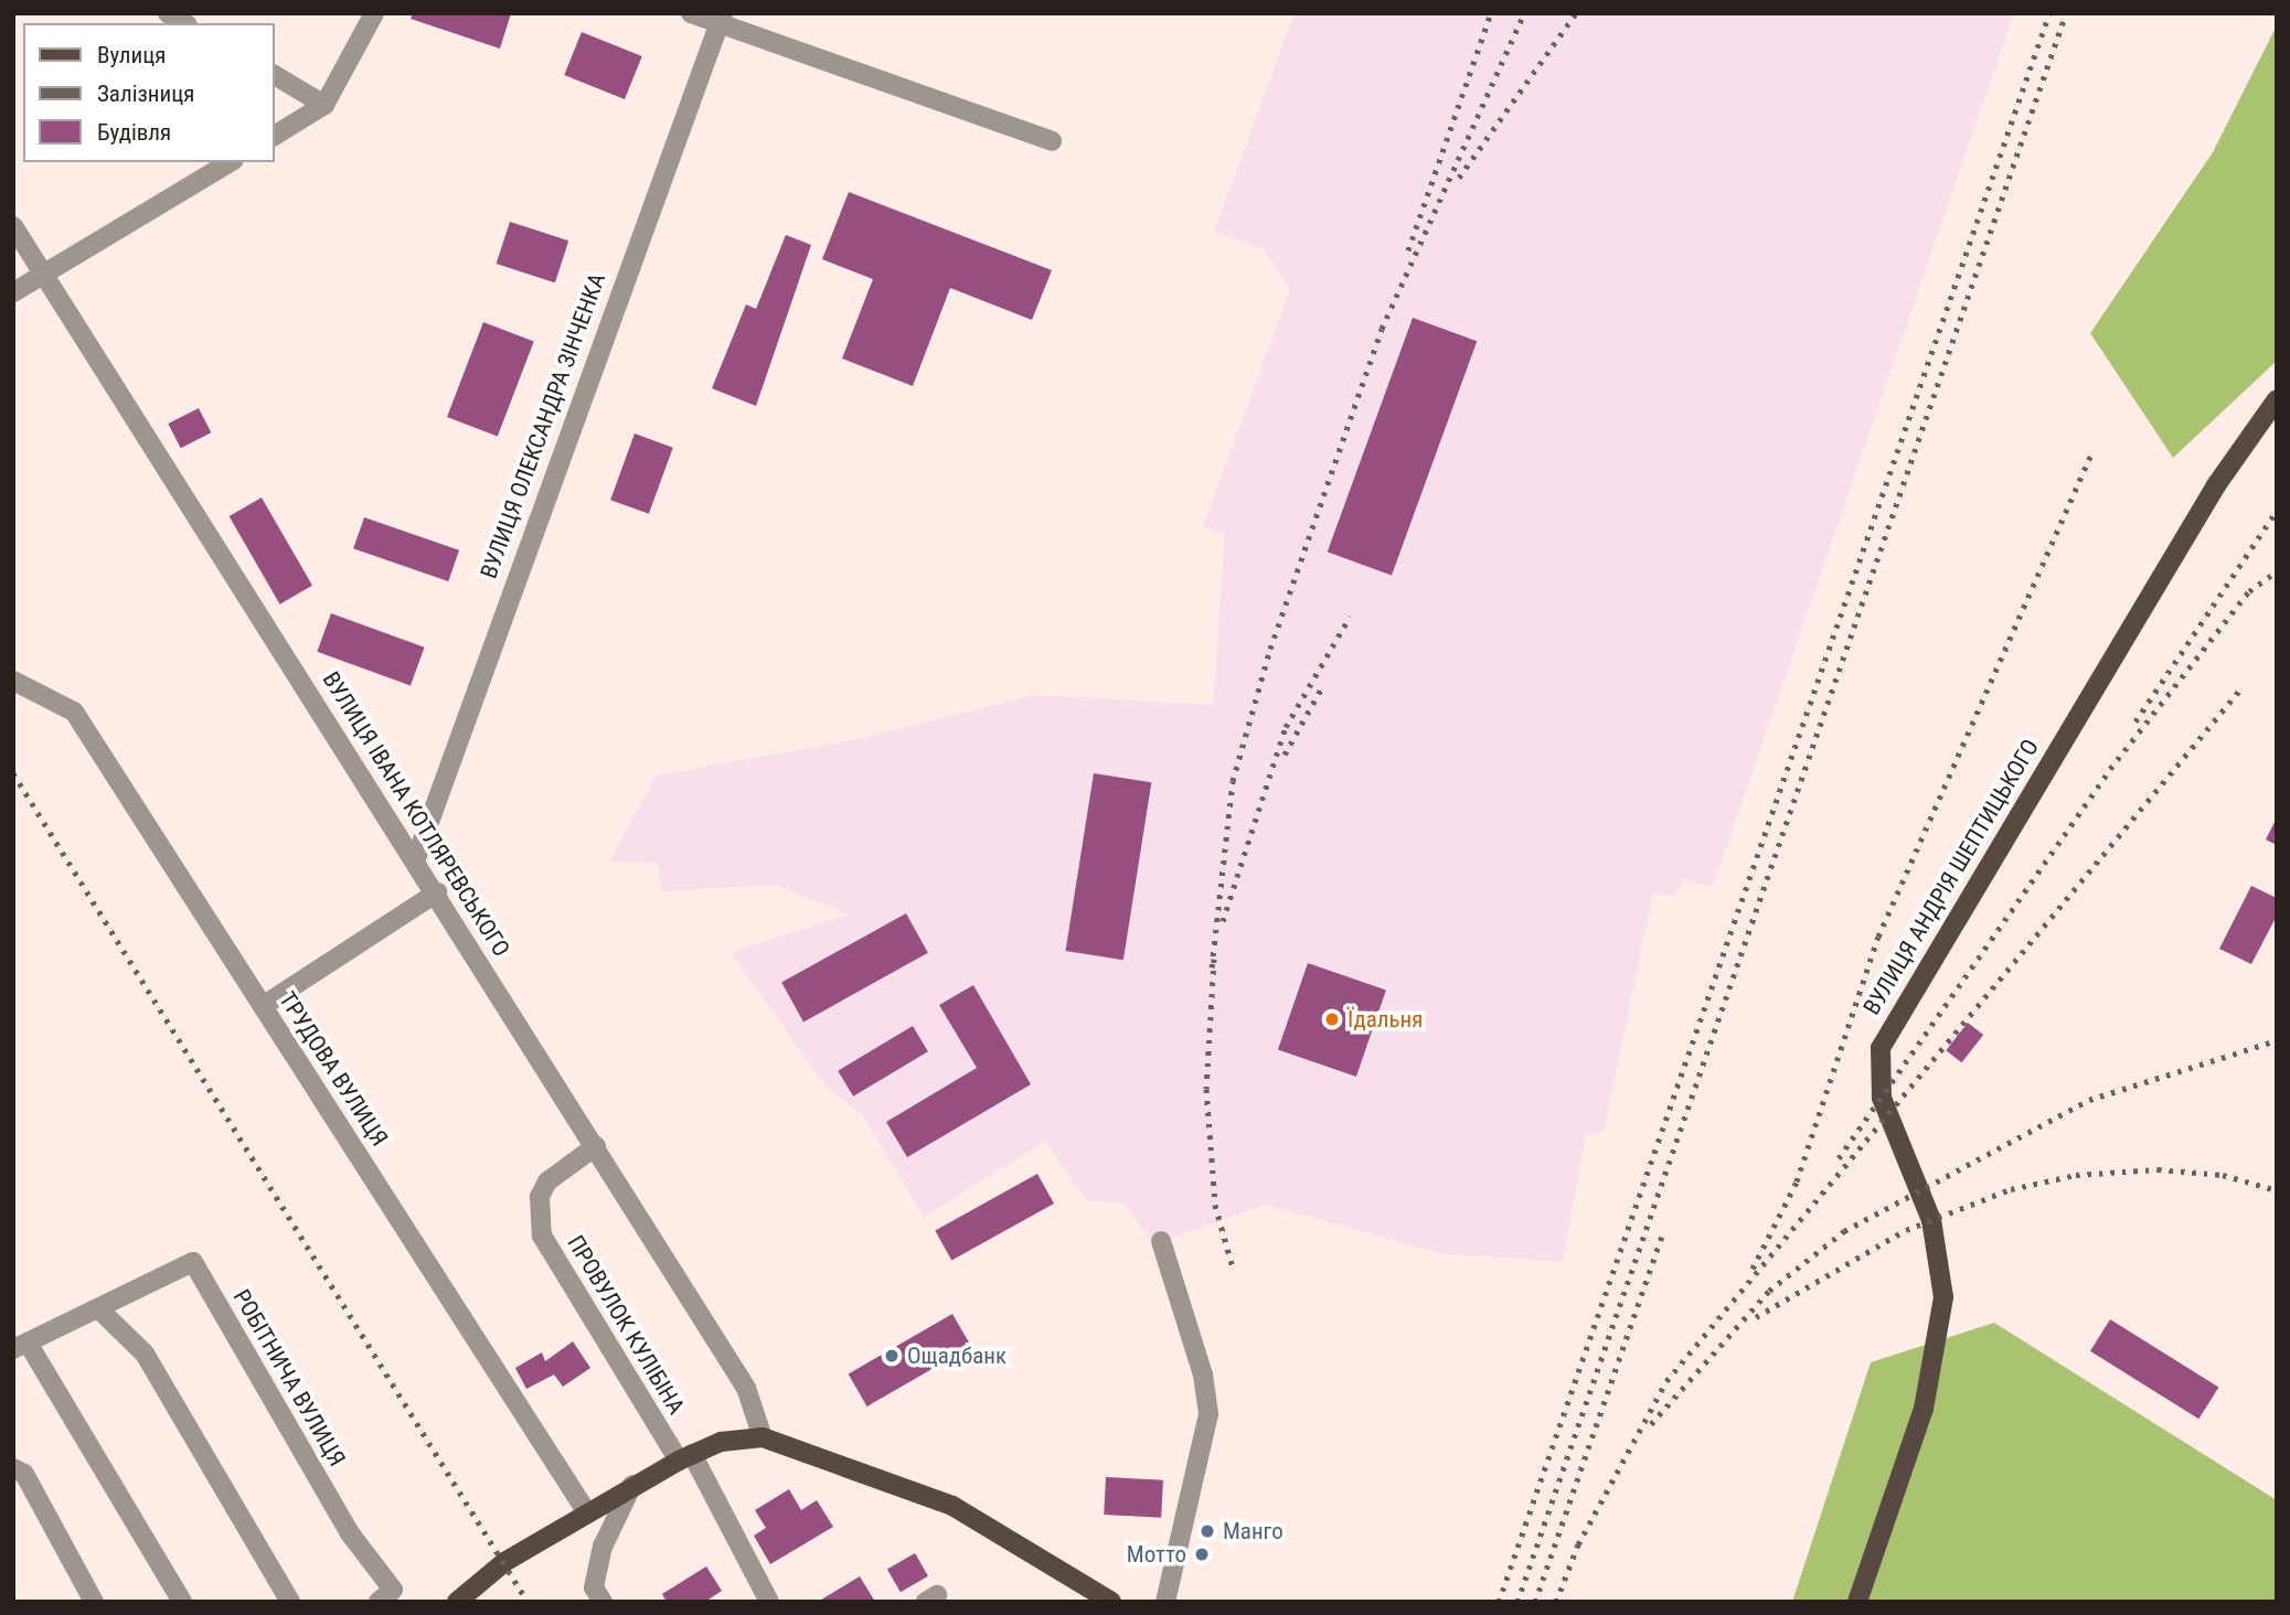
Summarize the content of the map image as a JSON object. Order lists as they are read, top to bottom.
{
  "streets": {
    "main road": ["ВУЛИЦЯ АНДРІЯ ШЕПТИЦЬКОГО"],
    "street": [
      "ВУЛИЦЯ ОЛЕКСАНДРА ЗІНЧЕНКА",
      "ВУЛИЦЯ ІВАНА КОТЛЯРЕВСЬКОГО",
      "ТРУДОВА ВУЛИЦЯ",
      "ПРОВУЛОК КУЛІБІНА",
      "РОБІТНИЧА ВУЛИЦЯ"
    ]
  },
  "crossings": [
    ["ВУЛИЦЯ ОЛЕКСАНДРА ЗІНЧЕНКА", "ВУЛИЦЯ ІВАНА КОТЛЯРЕВСЬКОГО"],
    ["ВУЛИЦЯ ІВАНА КОТЛЯРЕВСЬКОГО", "ПРОВУЛОК КУЛІБІНА"]
  ],
  "places": [
    "Їдальня",
    "Ощадбанк",
    "Манго",
    "Мотто"
  ],
  "legend": ["Вулиця", "Залізниця", "Будівля"]
}
